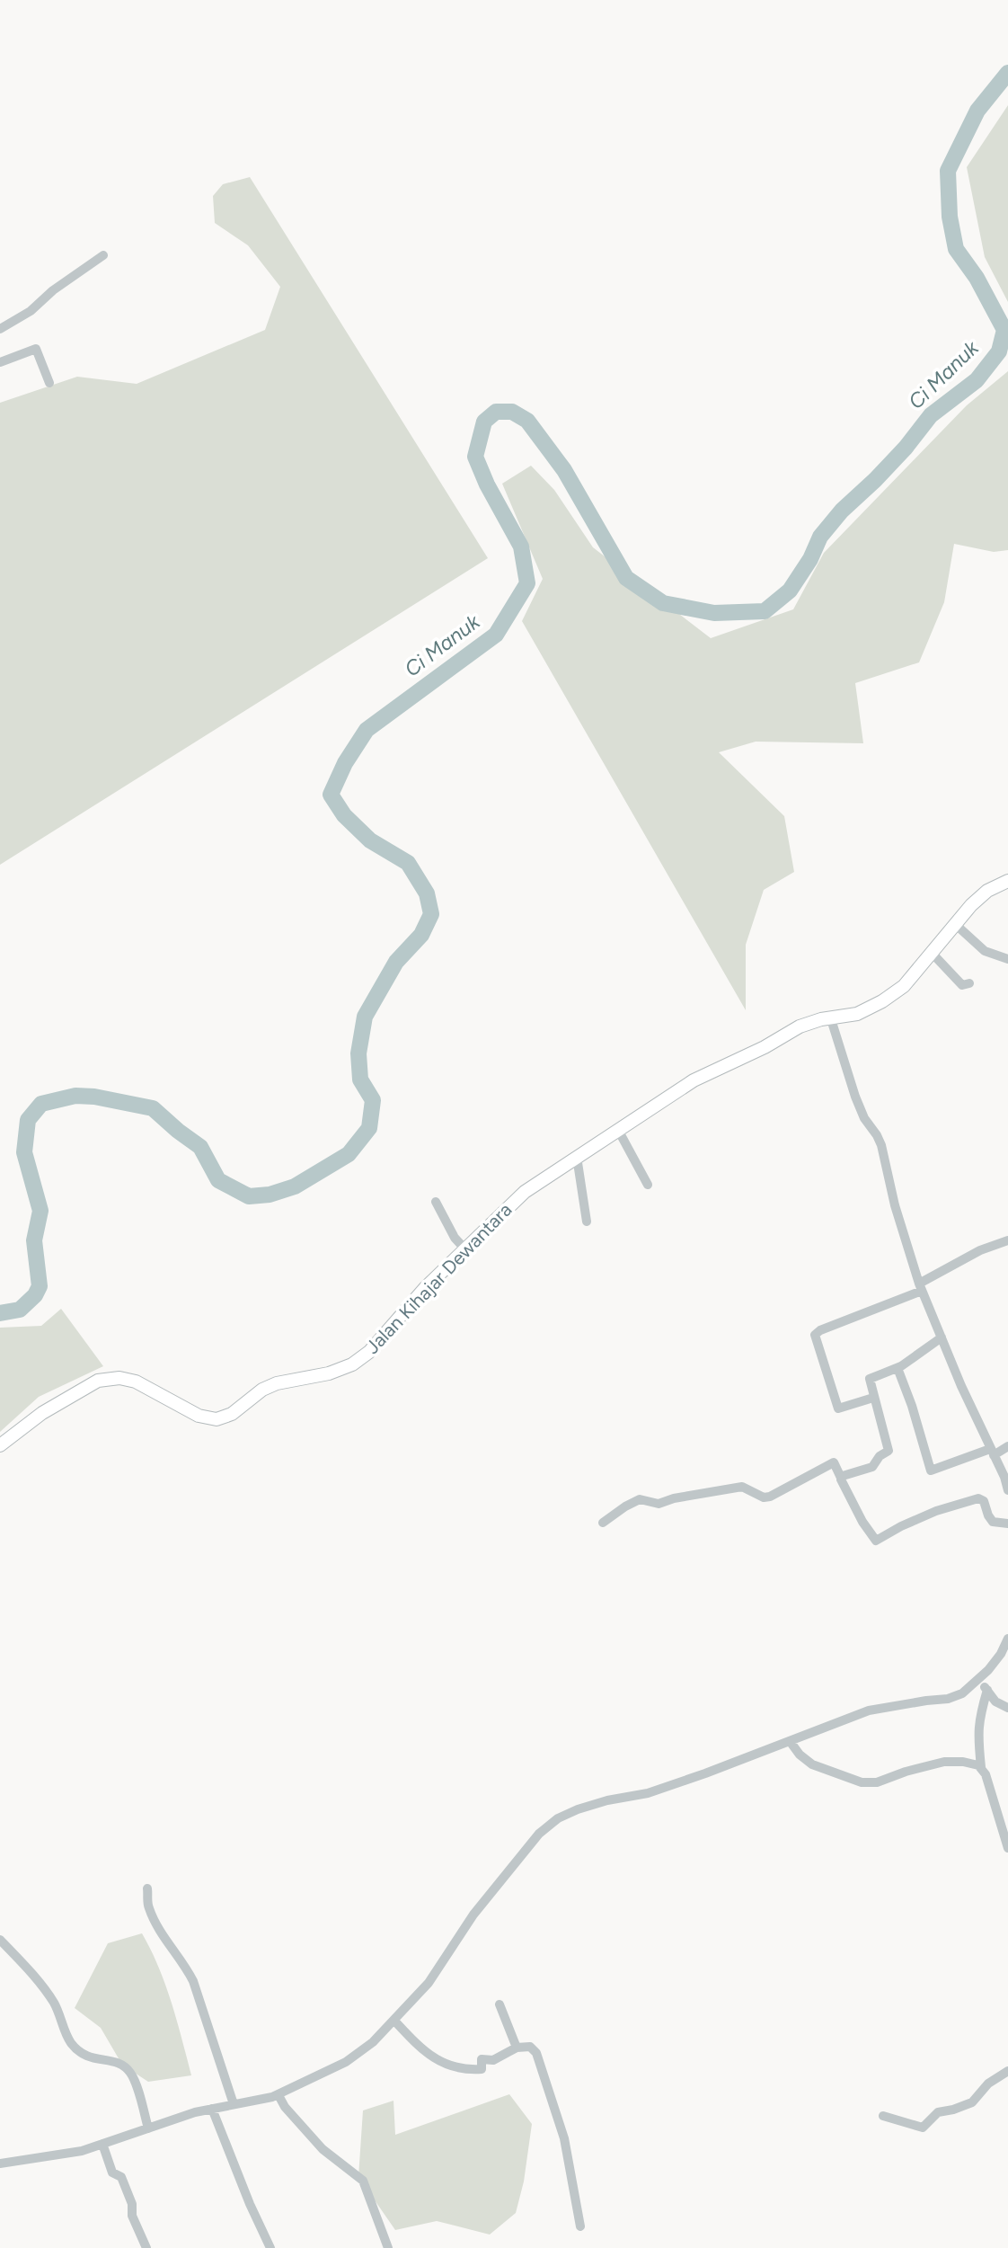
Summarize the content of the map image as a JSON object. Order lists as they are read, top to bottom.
{
  "streets": {
    "main road": ["Jalan Kihajar Dewantara"]
  },
  "water": ["Ci Manuk"]
}
